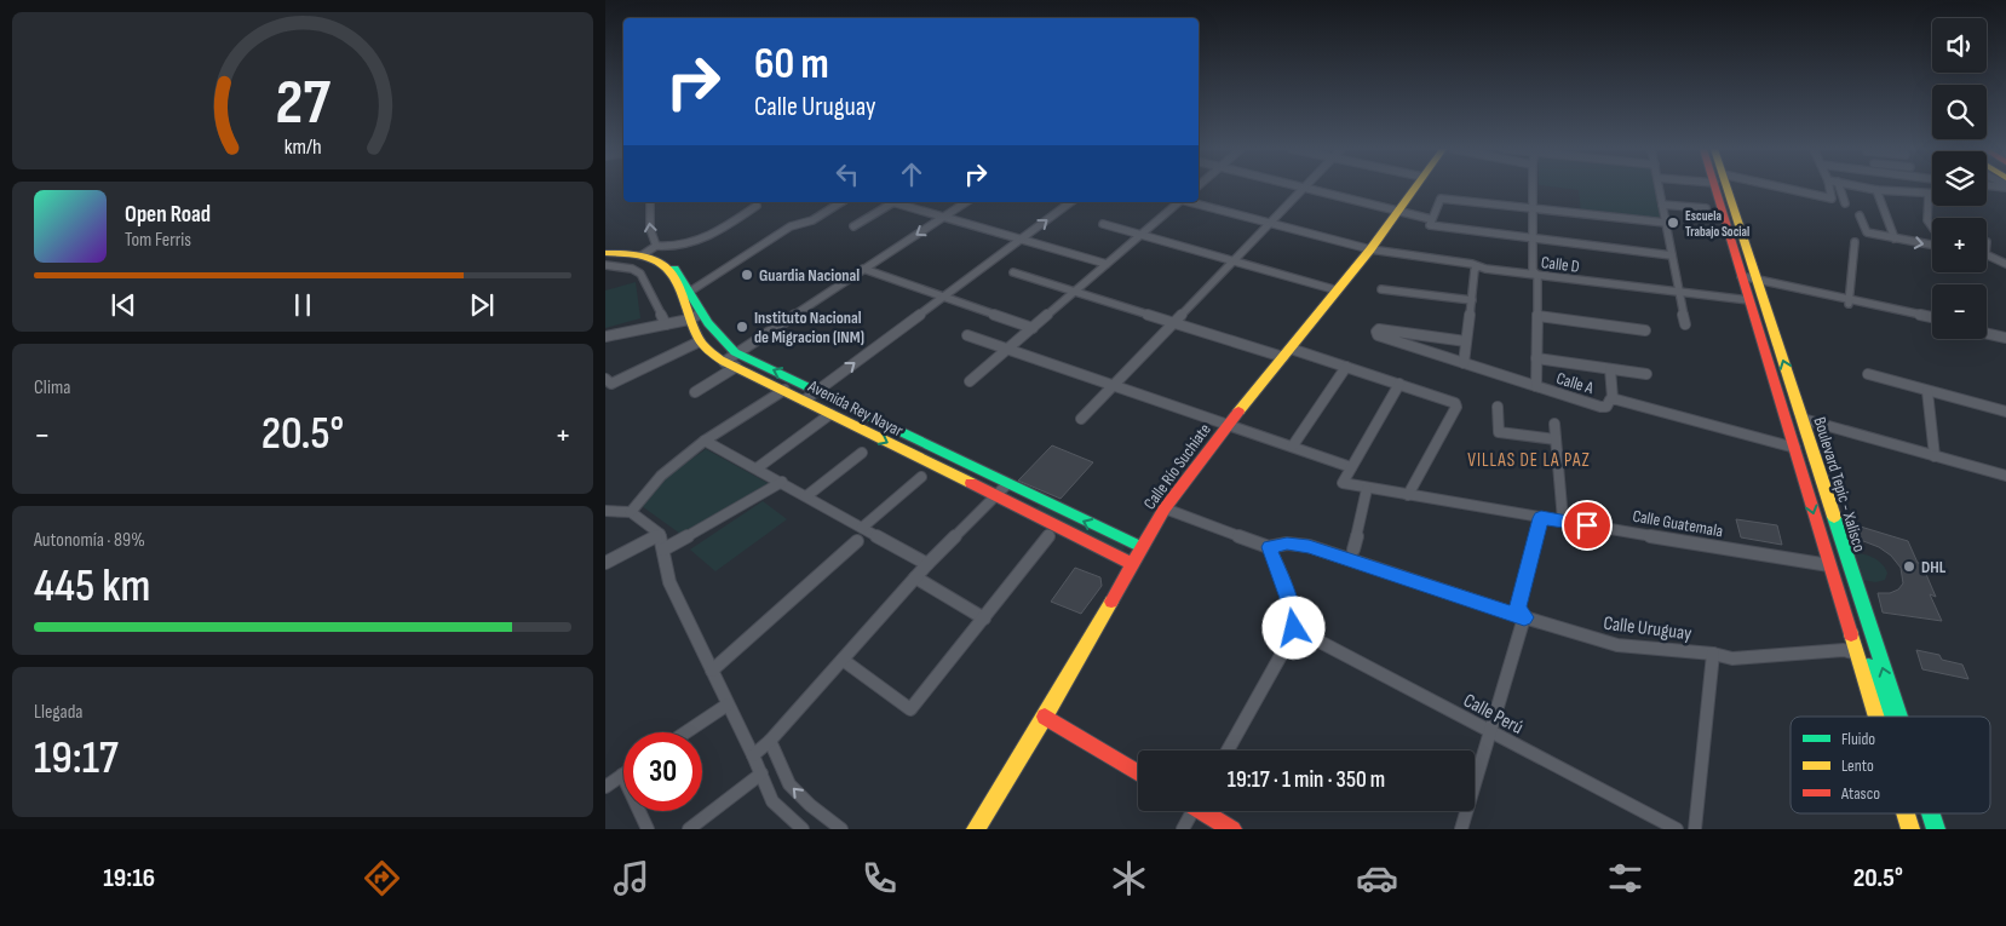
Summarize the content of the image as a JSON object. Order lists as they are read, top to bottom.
{
  "streets": {
    "main road": ["Avenida Rey Nayar", "Calle Río Suchiate", "Boulevard Tepic - Xalisco"],
    "street": [
      "Calle D",
      "Calle A",
      "Calle Guatemala",
      "Calle Uruguay",
      "Calle Perú"
    ]
  },
  "crossings": [
    ["Calle D", "Calle Río Suchiate"],
    ["Calle D", "Boulevard Tepic - Xalisco"],
    ["Calle A", "Boulevard Tepic - Xalisco"],
    ["Avenida Rey Nayar", "Calle Río Suchiate"],
    ["Calle Río Suchiate", "Calle Uruguay"],
    ["Boulevard Tepic - Xalisco", "Calle Guatemala"],
    ["Boulevard Tepic - Xalisco", "Calle Uruguay"]
  ],
  "districts": ["VILLAS DE LA PAZ"],
  "places": [
    "Escuela Trabajo Social",
    "Guardia Nacional",
    "Instituto Nacional de Migracion (INM)",
    "DHL"
  ],
  "legend": ["Fluido", "Lento", "Atasco"],
  "page": {
    "map_buttons": ["+", "−"],
    "turn": ["60 m", "Calle Uruguay"],
    "song": ["Open Road", "Tom Ferris"],
    "tile": [
      "Clima",
      ["Autonomía · 89%", "445 km"],
      ["Llegada", "19:17"]
    ],
    "heat": ["−", "20.5°", "+"],
    "limit": "30",
    "trip": "19:17 · 1 min · 350 m",
    "tabs": ["19:16", "20.5°"],
    "gauge": ["27", "km/h"]
  }
}
